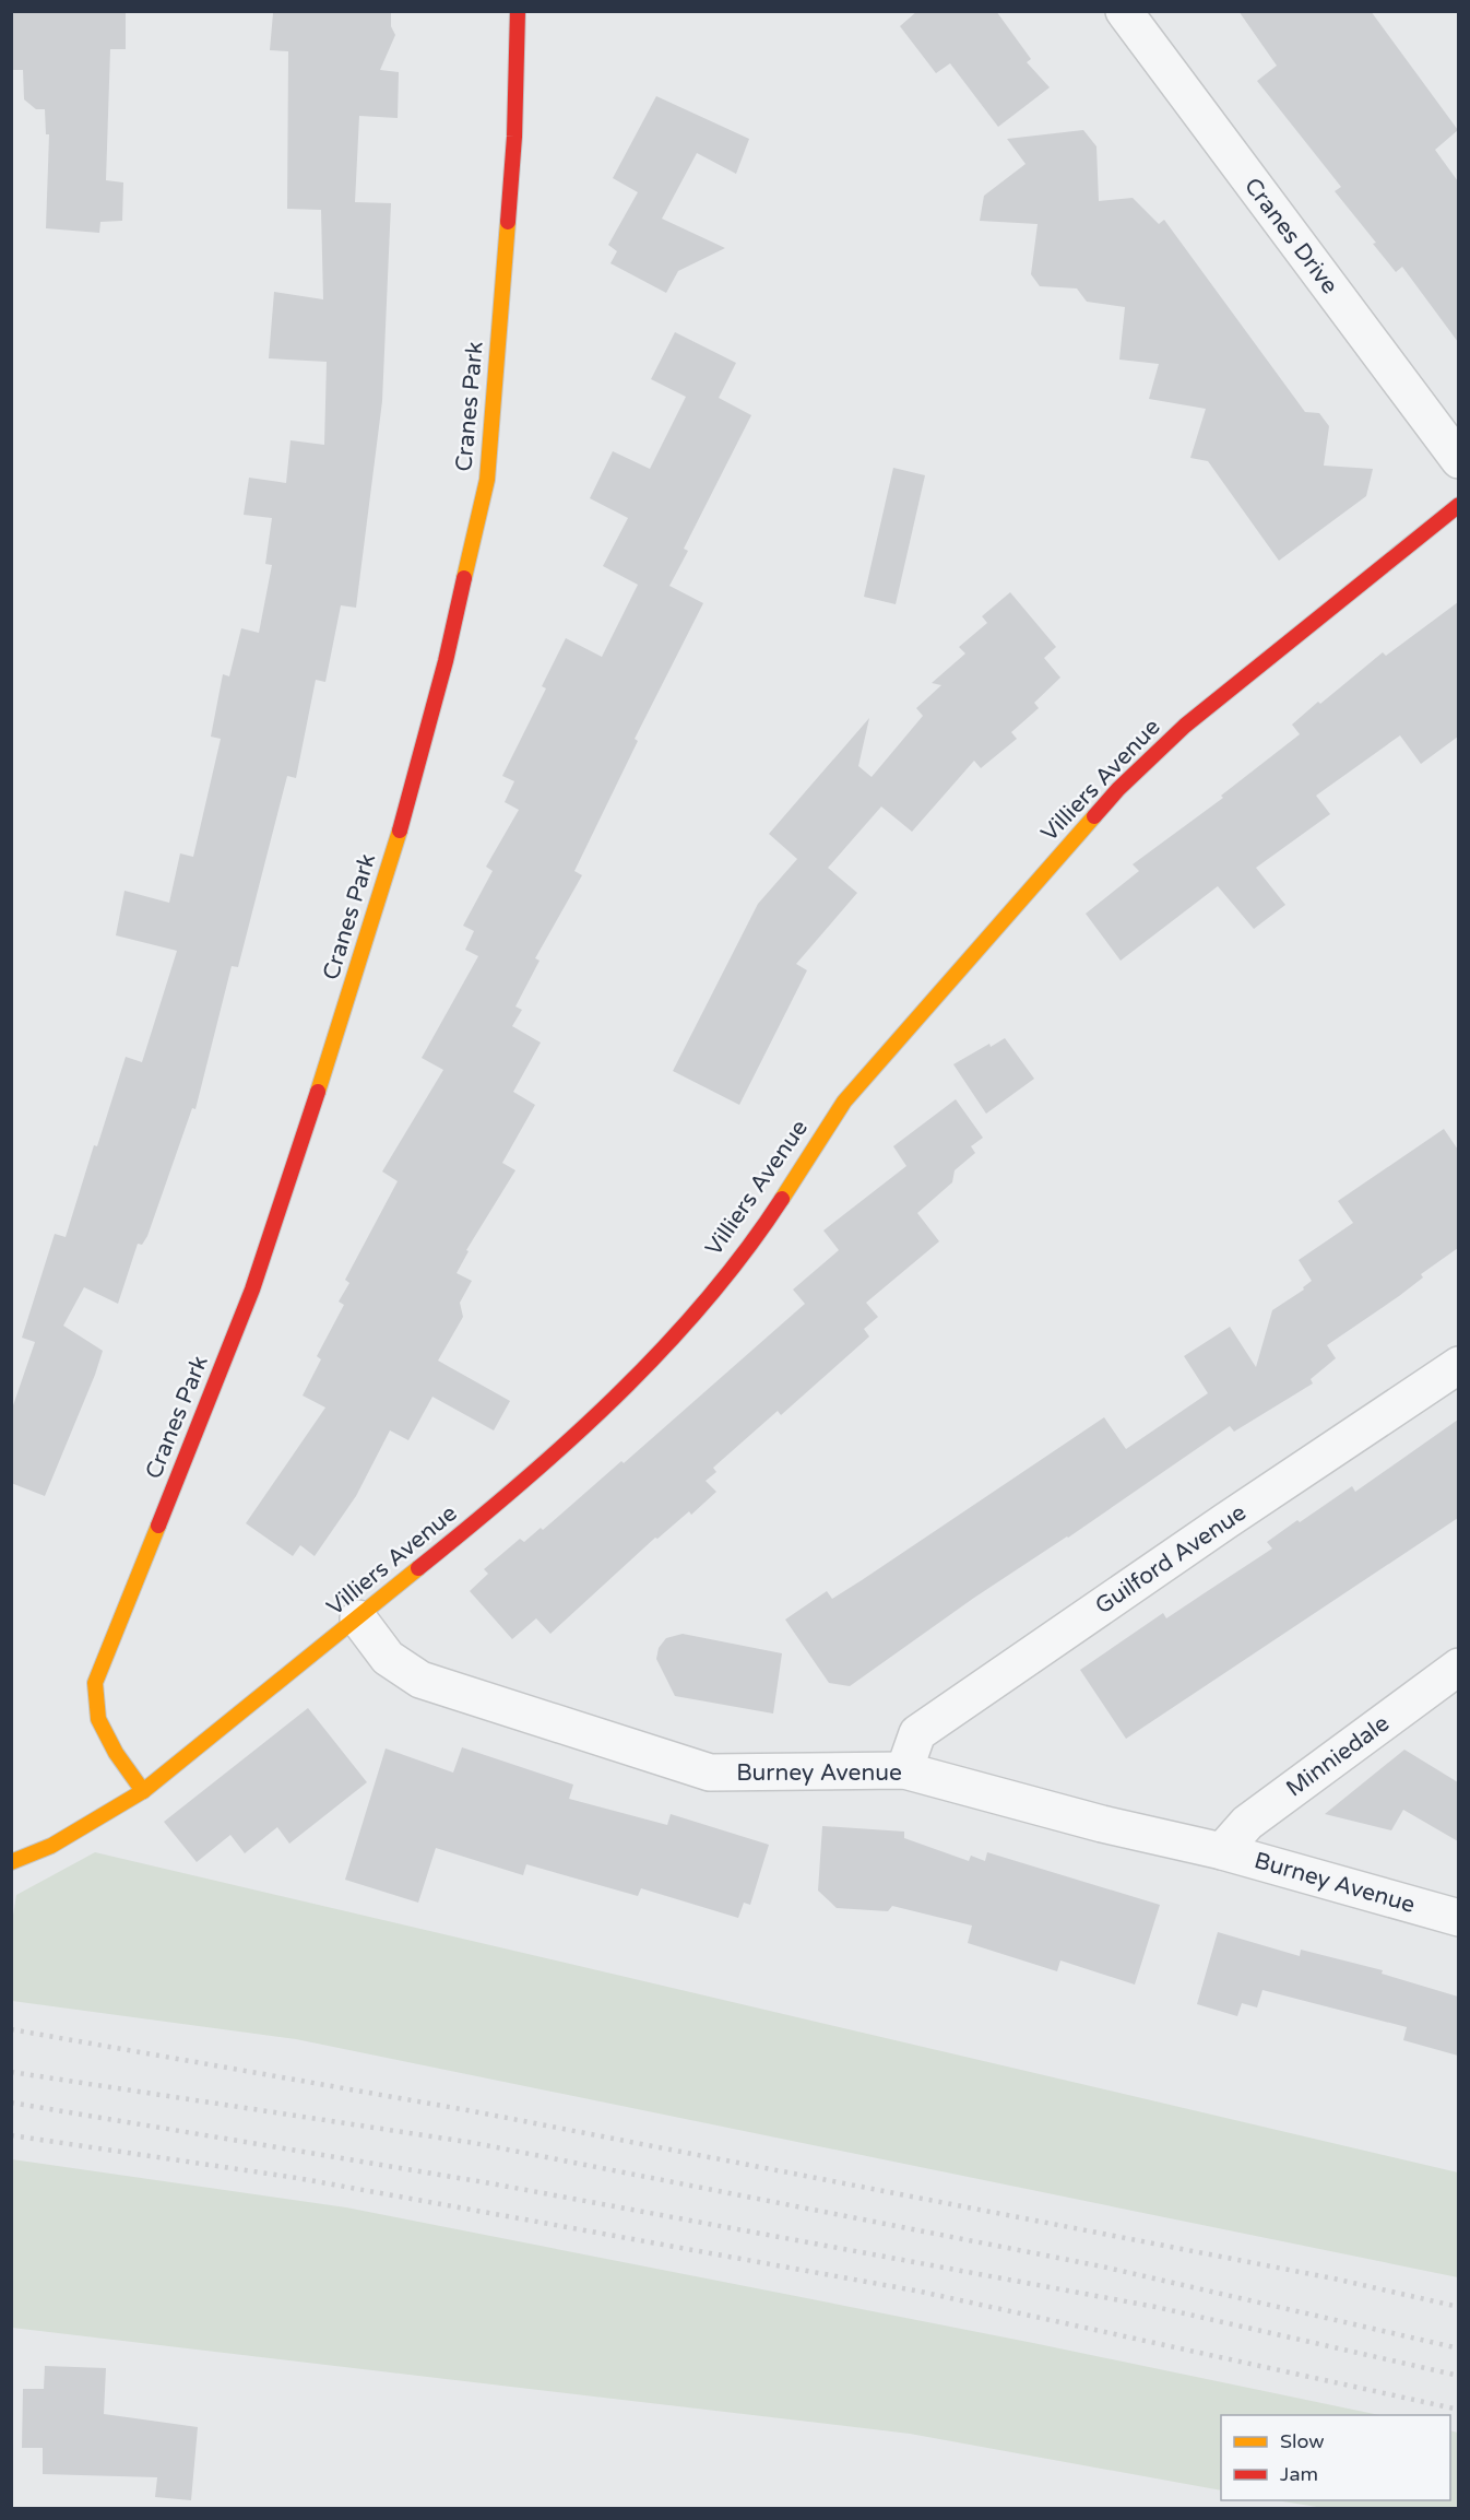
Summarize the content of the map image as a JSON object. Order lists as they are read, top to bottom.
{
  "streets": {
    "street": [
      "Cranes Drive",
      "Cranes Park",
      "Villiers Avenue",
      "Guilford Avenue",
      "Minniedale",
      "Burney Avenue"
    ]
  },
  "crossings": [
    ["Cranes Park", "Villiers Avenue"],
    ["Villiers Avenue", "Burney Avenue"],
    ["Guilford Avenue", "Burney Avenue"],
    ["Minniedale", "Burney Avenue"]
  ],
  "legend": ["Slow", "Jam"]
}
